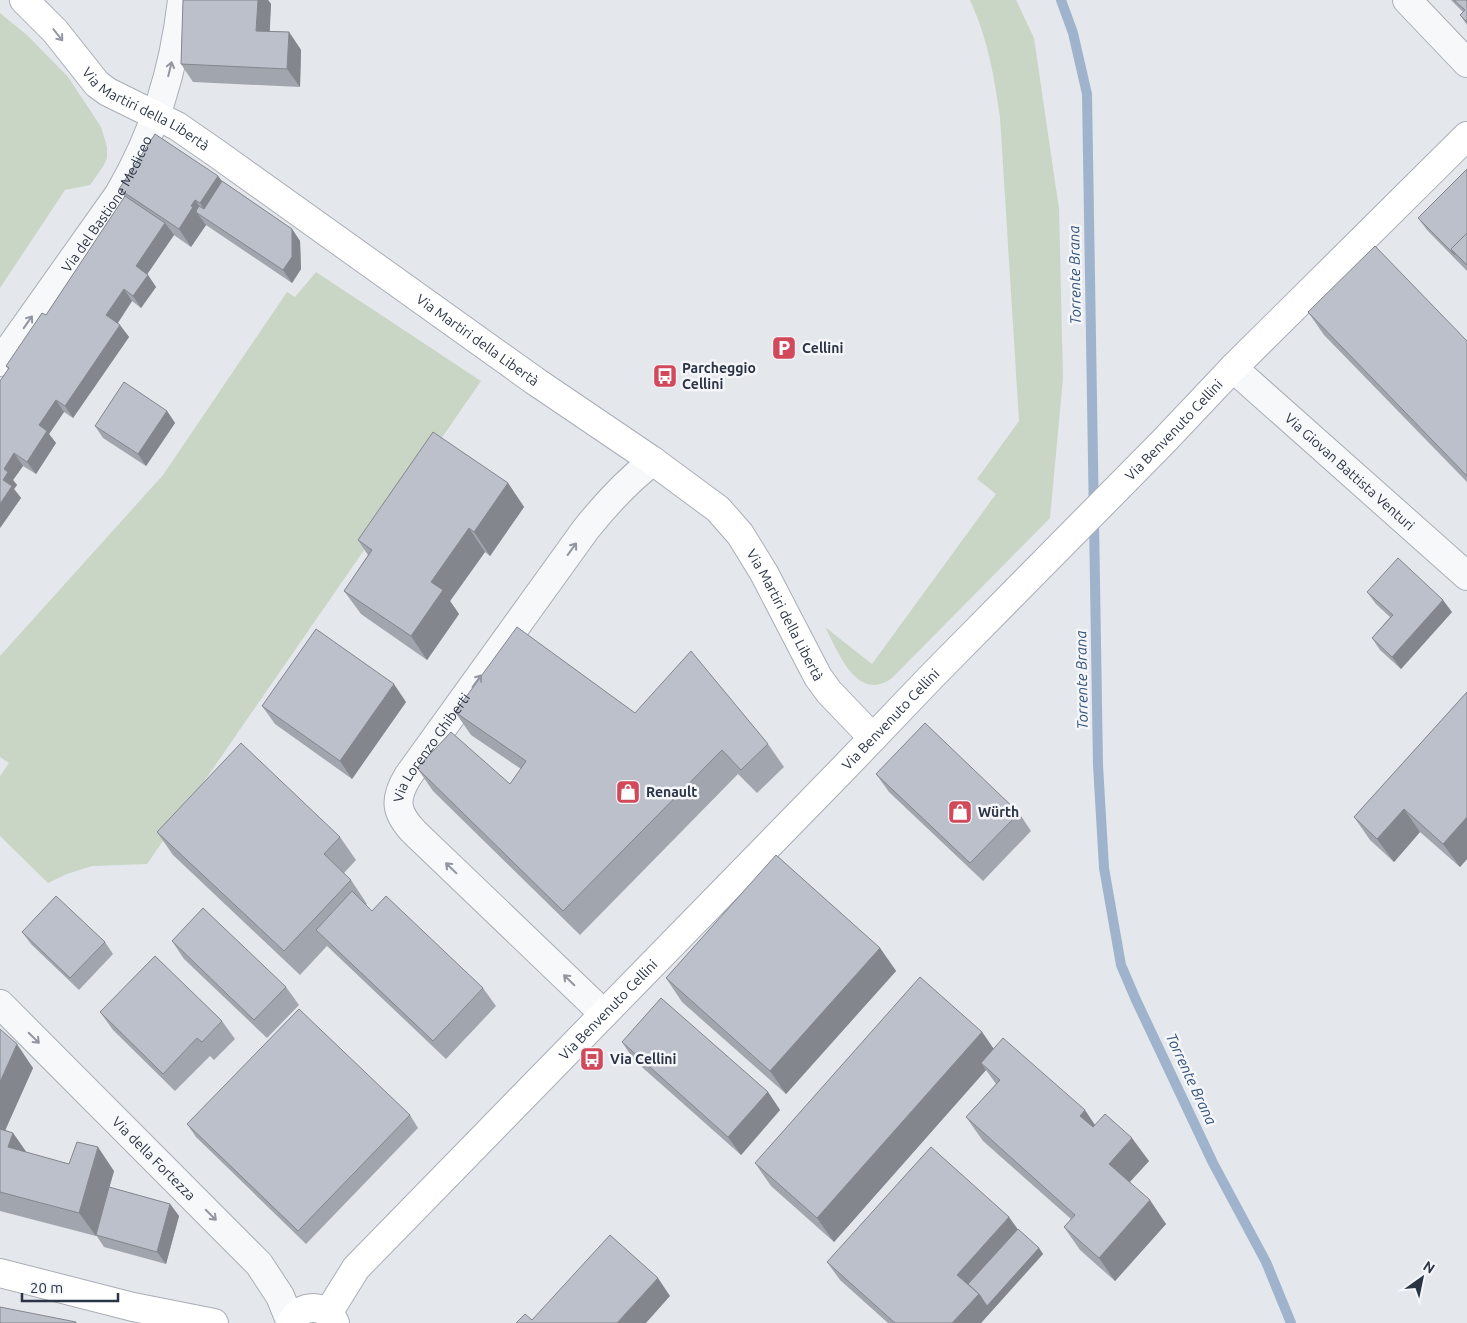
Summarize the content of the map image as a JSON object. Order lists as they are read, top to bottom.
{
  "streets": {
    "street": [
      "Via Martiri della Libertà",
      "Via del Bastione Mediceo",
      "Via Benvenuto Cellini",
      "Via Giovan Battista Venturi",
      "Via Lorenzo Ghiberti",
      "Via della Fortezza"
    ]
  },
  "crossings": [
    ["Via Martiri della Libertà", "Via del Bastione Mediceo"],
    ["Via Martiri della Libertà", "Via Benvenuto Cellini"],
    ["Via Martiri della Libertà", "Via Lorenzo Ghiberti"],
    ["Via Benvenuto Cellini", "Via Giovan Battista Venturi"],
    ["Via Benvenuto Cellini", "Via Lorenzo Ghiberti"]
  ],
  "one_way": ["Via del Bastione Mediceo", "Via della Fortezza"],
  "water": ["Torrente Brana"],
  "places": {
    "parking": ["Cellini"],
    "bus stop": ["Parcheggio Cellini", "Via Cellini"],
    "shop": ["Renault", "Würth"]
  },
  "scale_bar": "20 m",
  "north": "top right"
}
